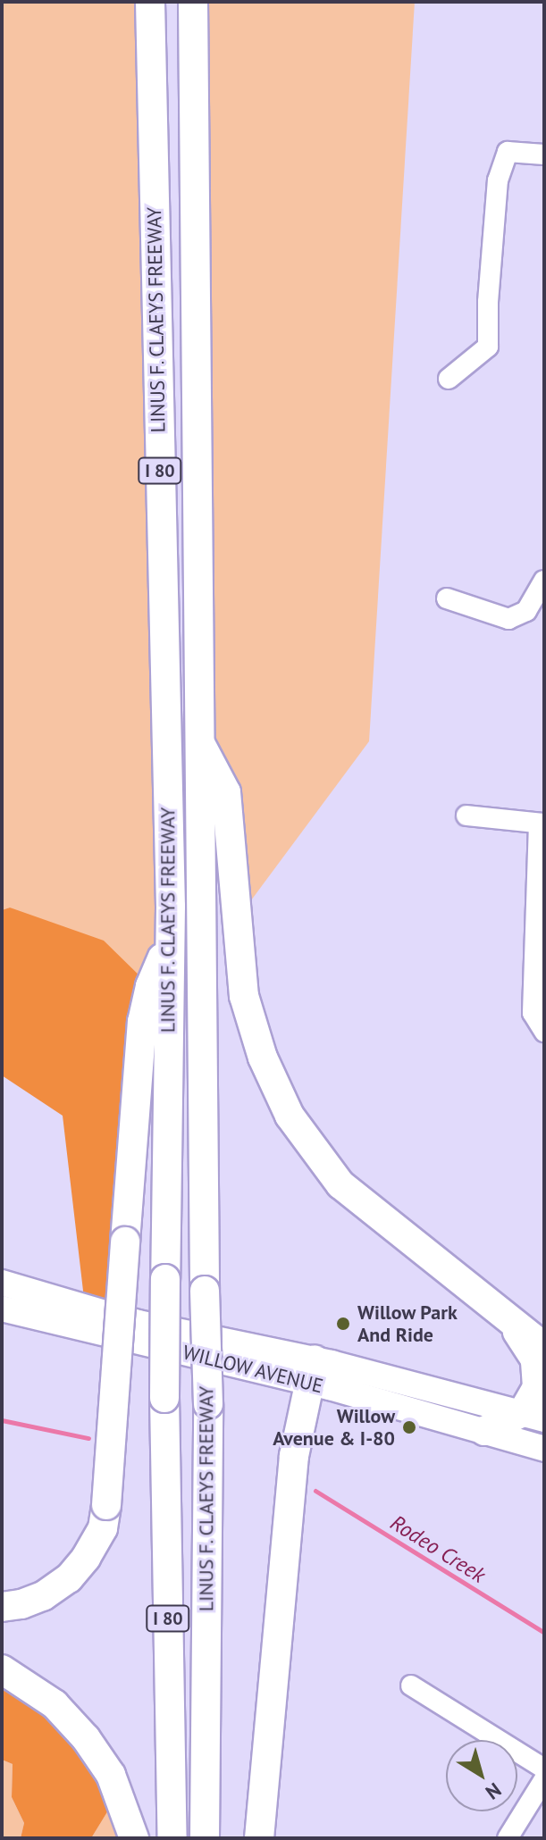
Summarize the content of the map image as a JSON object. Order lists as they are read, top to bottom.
{
  "streets": {
    "highway": ["LINUS F. CLAEYS FREEWAY", "I 80"],
    "main road": ["WILLOW AVENUE"]
  },
  "water": ["Rodeo Creek"],
  "places": ["Willow Park And Ride", "Willow Avenue & I-80"],
  "north": "bottom right"
}
